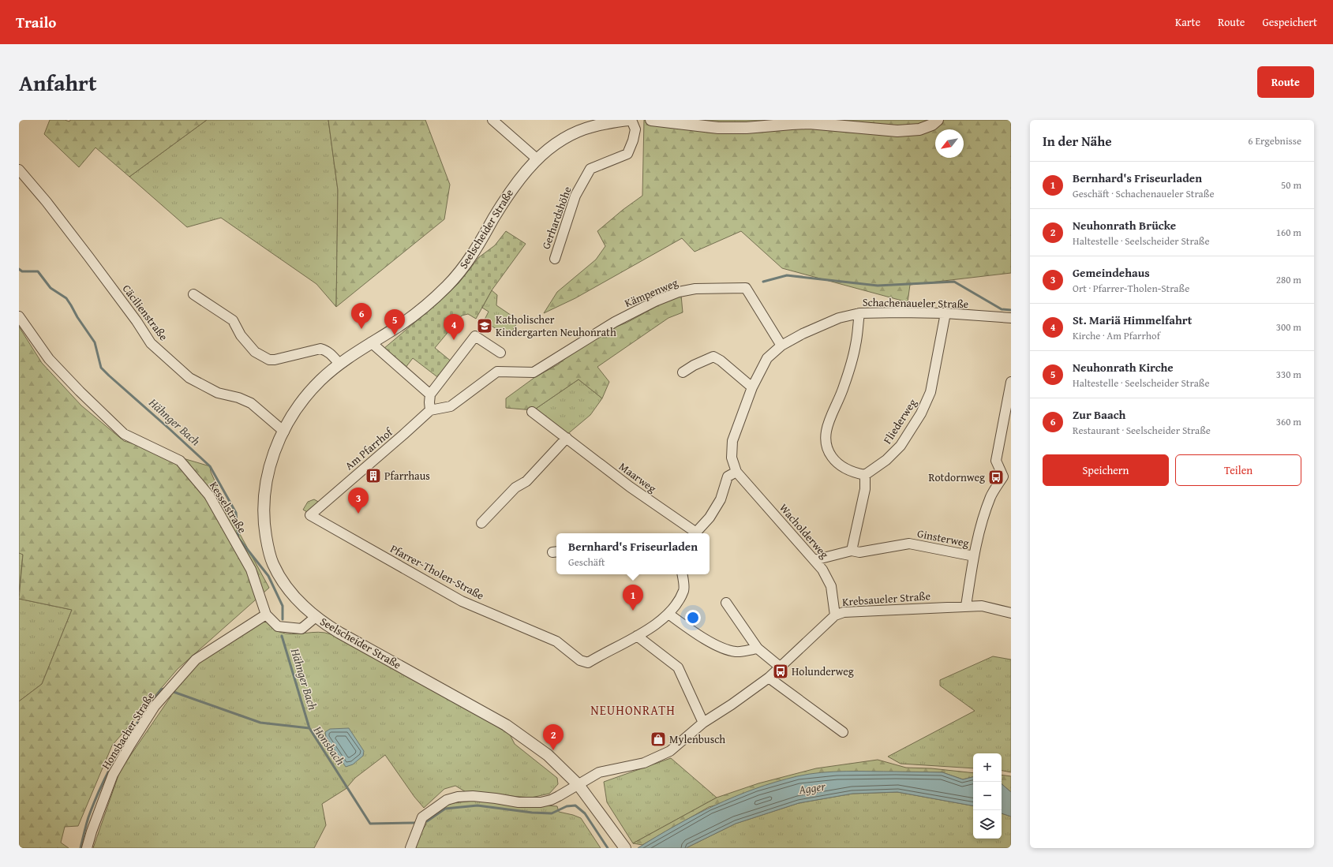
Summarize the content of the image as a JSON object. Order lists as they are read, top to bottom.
{
  "streets": {
    "street": [
      "Gerhardshöhe",
      "Seelscheider Straße",
      "Kämpenweg",
      "Schachenaueler Straße",
      "Cäcilienstraße",
      "Fliederweg",
      "Am Pfarrhof",
      "Maarweg",
      "Kesselstraße",
      "Wacholderweg",
      "Ginsterweg",
      "Pfarrer-Tholen-Straße",
      "Krebsaueler Straße",
      "Honsbacher Straße"
    ]
  },
  "crossings": [
    ["Seelscheider Straße", "Cäcilienstraße"],
    ["Seelscheider Straße", "Kesselstraße"],
    ["Seelscheider Straße", "Krebsaueler Straße"],
    ["Kämpenweg", "Schachenaueler Straße"],
    ["Kämpenweg", "Am Pfarrhof"],
    ["Schachenaueler Straße", "Fliederweg"],
    ["Schachenaueler Straße", "Wacholderweg"],
    ["Am Pfarrhof", "Pfarrer-Tholen-Straße"],
    ["Kesselstraße", "Honsbacher Straße"],
    ["Wacholderweg", "Ginsterweg"],
    ["Wacholderweg", "Krebsaueler Straße"]
  ],
  "districts": ["NEUHONRATH"],
  "water": ["Hähnger Bach", "Honsbach", "Agger"],
  "places": {
    "school or university": ["Katholischer Kindergarten Neuhonrath"],
    "building": ["Pfarrhaus"],
    "bus stop": ["Rotdornweg", "Holunderweg"],
    "shop": ["Mylenbusch"]
  },
  "north": "bottom left",
  "page": {
    "header": "Trailo",
    "nav": ["Karte", "Route", "Gespeichert"],
    "title": "Anfahrt",
    "buttons": [
      "Route",
      ["Speichern", "Teilen"]
    ],
    "heading": ["In der Nähe", "6 Ergebnisse"],
    "list": [
      {
        "mark": "1",
        "name": "Bernhard's Friseurladen",
        "note": "Geschäft · Schachenaueler Straße",
        "value": "50 m"
      },
      {
        "mark": "2",
        "name": "Neuhonrath Brücke",
        "note": "Haltestelle · Seelscheider Straße",
        "value": "160 m"
      },
      {
        "mark": "3",
        "name": "Gemeindehaus",
        "note": "Ort · Pfarrer-Tholen-Straße",
        "value": "280 m"
      },
      {
        "mark": "4",
        "name": "St. Mariä Himmelfahrt",
        "note": "Kirche · Am Pfarrhof",
        "value": "300 m"
      },
      {
        "mark": "5",
        "name": "Neuhonrath Kirche",
        "note": "Haltestelle · Seelscheider Straße",
        "value": "330 m"
      },
      {
        "mark": "6",
        "name": "Zur Baach",
        "note": "Restaurant · Seelscheider Straße",
        "value": "360 m"
      }
    ],
    "pins": [
      "6",
      "5",
      "4",
      "3",
      "1",
      "2"
    ],
    "popup": ["Bernhard's Friseurladen", "Geschäft"],
    "map_buttons": ["+", "−"]
  }
}
